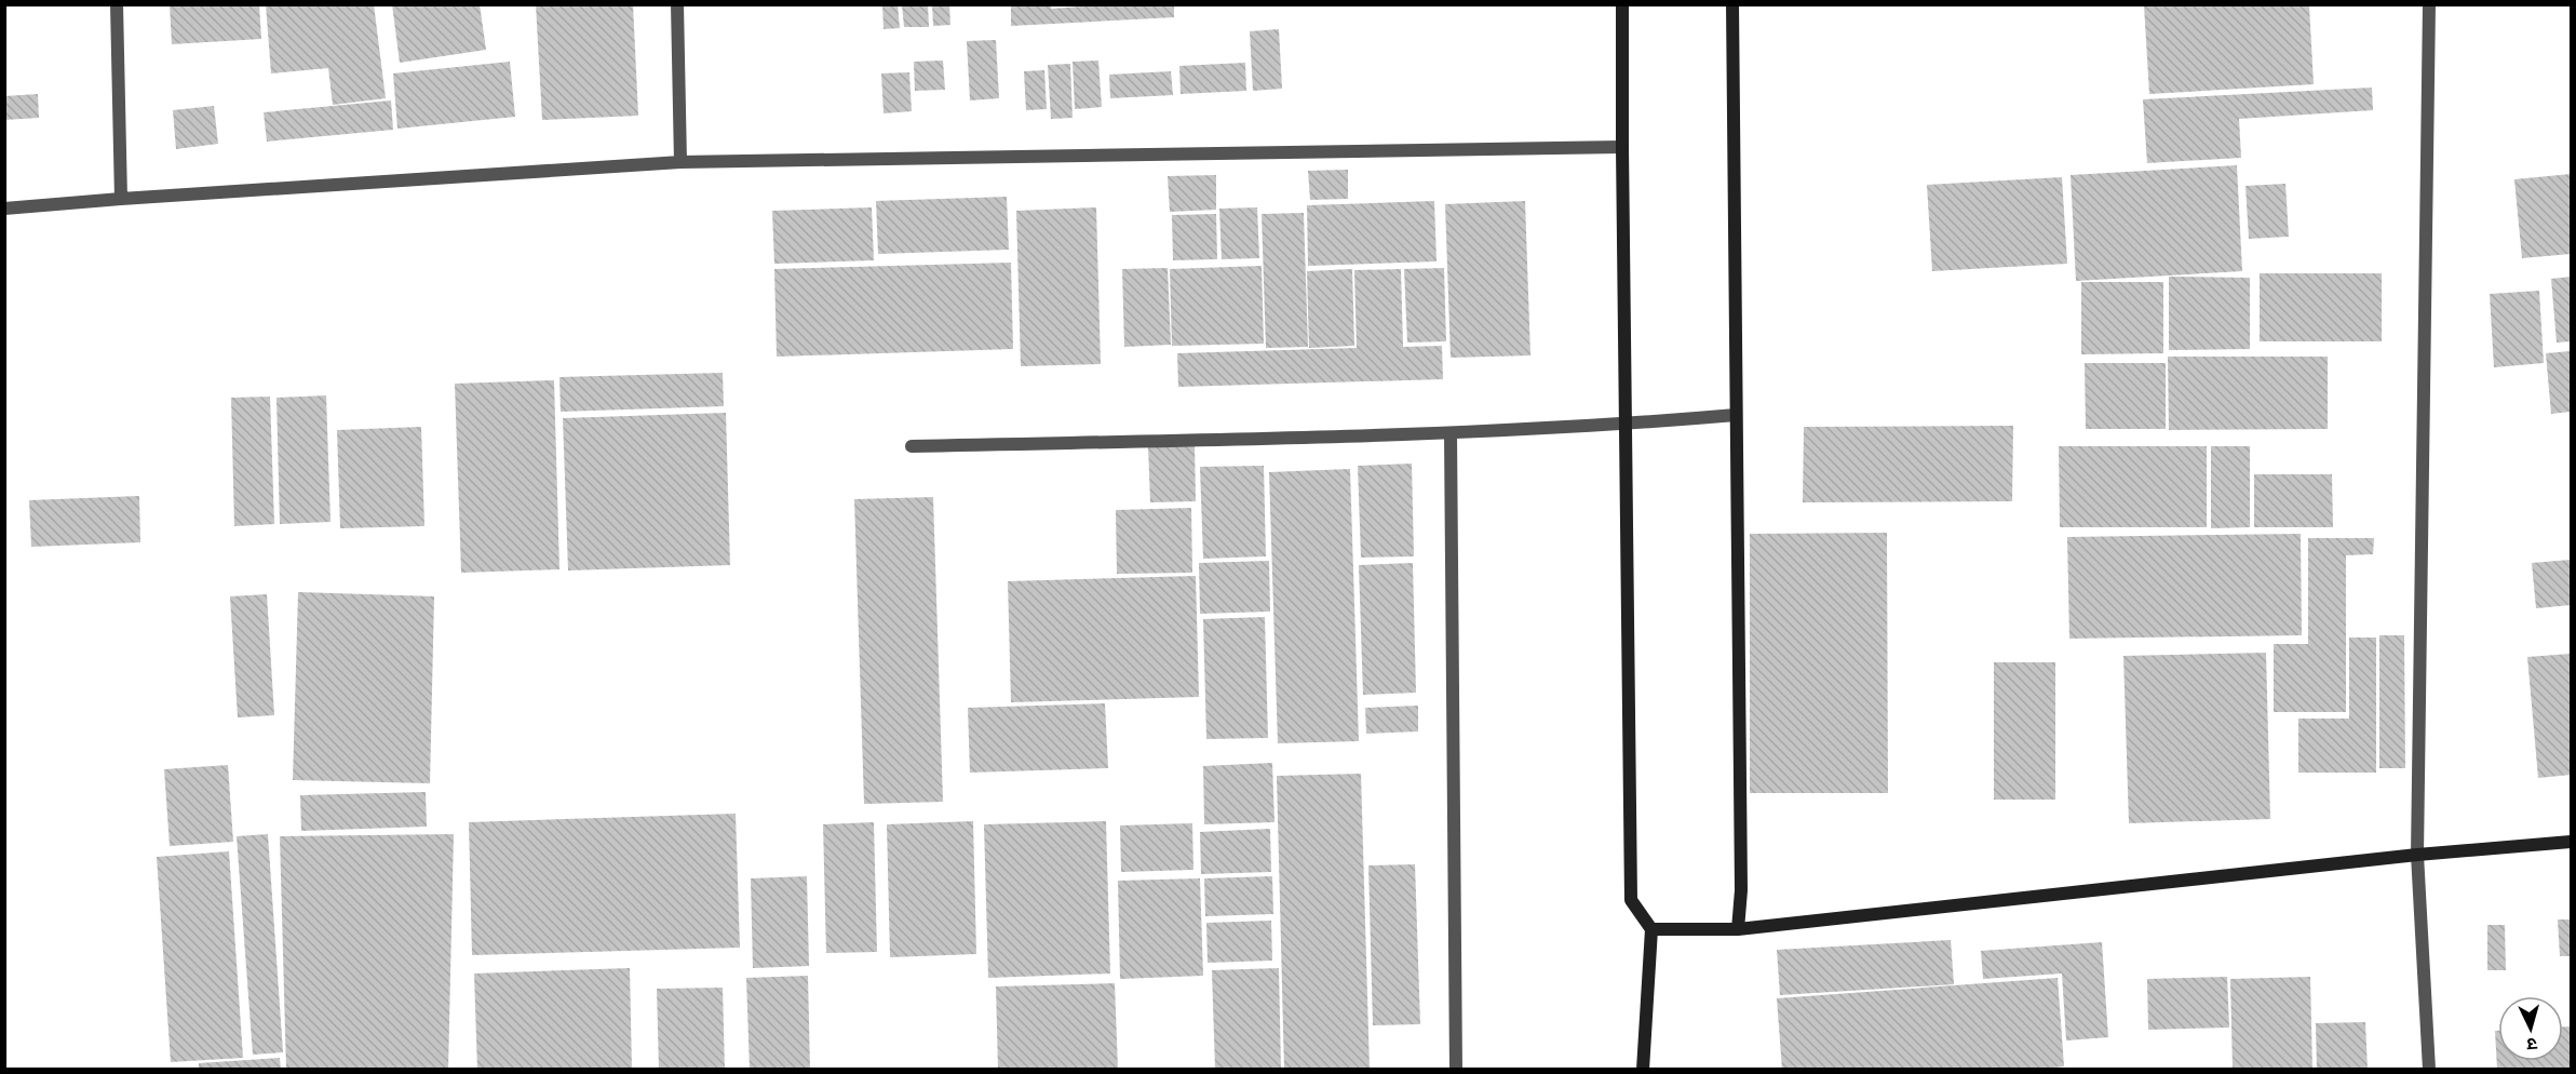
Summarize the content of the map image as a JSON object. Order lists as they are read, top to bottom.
{
  "north": "bottom"
}
